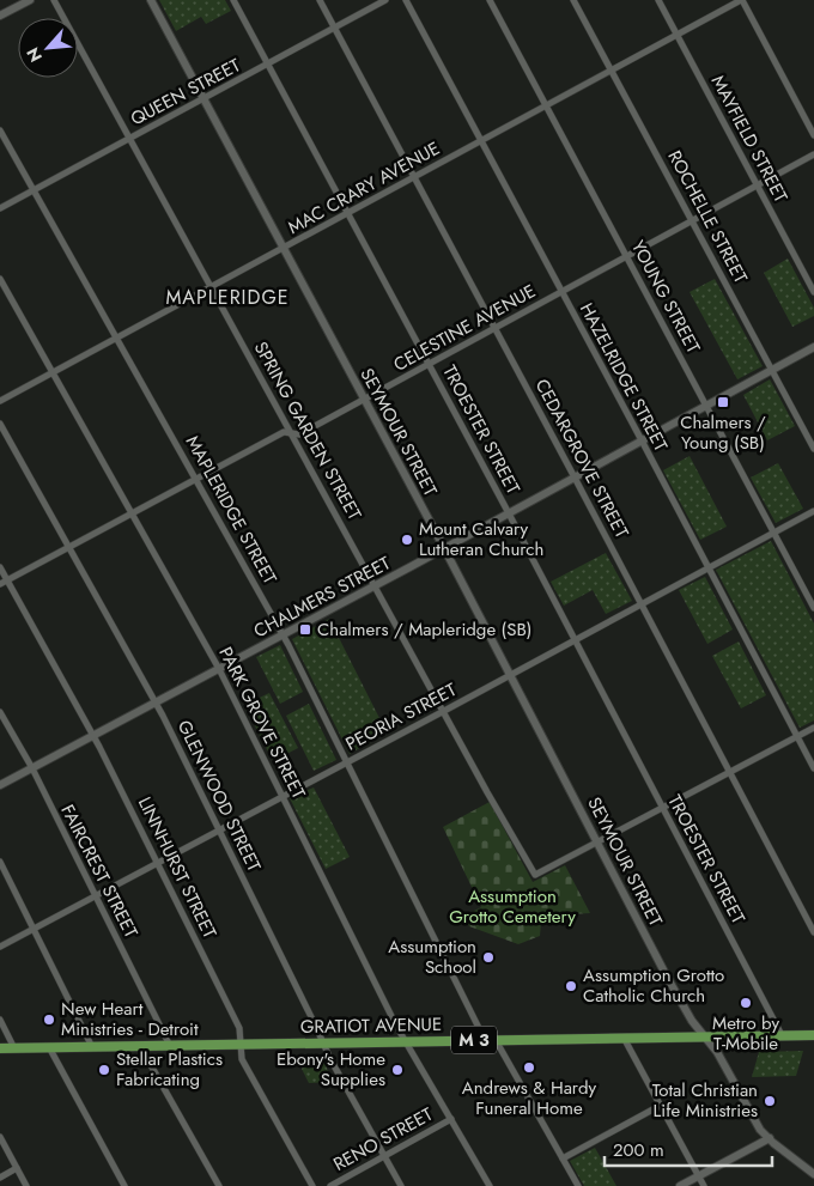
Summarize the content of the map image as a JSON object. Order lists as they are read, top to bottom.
{
  "streets": {
    "main road": ["GRATIOT AVENUE", "M 3"],
    "street": [
      "QUEEN STREET",
      "MAYFIELD STREET",
      "MAC CRARY AVENUE",
      "ROCHELLE STREET",
      "YOUNG STREET",
      "CELESTINE AVENUE",
      "HAZELRIDGE STREET",
      "TROESTER STREET",
      "SPRING GARDEN STREET",
      "SEYMOUR STREET",
      "CEDARGROVE STREET",
      "MAPLERIDGE STREET",
      "CHALMERS STREET",
      "PEORIA STREET",
      "PARK GROVE STREET",
      "GLENWOOD STREET",
      "LINNHURST STREET",
      "FAIRCREST STREET",
      "RENO STREET"
    ]
  },
  "crossings": [
    ["QUEEN STREET", "TROESTER STREET"],
    ["QUEEN STREET", "SPRING GARDEN STREET"],
    ["QUEEN STREET", "SEYMOUR STREET"],
    ["QUEEN STREET", "CEDARGROVE STREET"],
    ["QUEEN STREET", "MAPLERIDGE STREET"],
    ["MAYFIELD STREET", "MAC CRARY AVENUE"],
    ["MAYFIELD STREET", "CELESTINE AVENUE"],
    ["MAC CRARY AVENUE", "ROCHELLE STREET"],
    ["MAC CRARY AVENUE", "YOUNG STREET"],
    ["MAC CRARY AVENUE", "HAZELRIDGE STREET"],
    ["MAC CRARY AVENUE", "TROESTER STREET"],
    ["MAC CRARY AVENUE", "SPRING GARDEN STREET"],
    ["MAC CRARY AVENUE", "SEYMOUR STREET"],
    ["MAC CRARY AVENUE", "CEDARGROVE STREET"],
    ["MAC CRARY AVENUE", "MAPLERIDGE STREET"],
    ["MAC CRARY AVENUE", "PARK GROVE STREET"],
    ["ROCHELLE STREET", "CELESTINE AVENUE"],
    ["ROCHELLE STREET", "CHALMERS STREET"],
    ["YOUNG STREET", "CELESTINE AVENUE"],
    ["YOUNG STREET", "CHALMERS STREET"],
    ["YOUNG STREET", "PEORIA STREET"],
    ["CELESTINE AVENUE", "HAZELRIDGE STREET"],
    ["CELESTINE AVENUE", "TROESTER STREET"],
    ["CELESTINE AVENUE", "SPRING GARDEN STREET"],
    ["CELESTINE AVENUE", "SEYMOUR STREET"],
    ["CELESTINE AVENUE", "CEDARGROVE STREET"],
    ["CELESTINE AVENUE", "MAPLERIDGE STREET"],
    ["CELESTINE AVENUE", "PARK GROVE STREET"],
    ["CELESTINE AVENUE", "GLENWOOD STREET"],
    ["CELESTINE AVENUE", "LINNHURST STREET"],
    ["HAZELRIDGE STREET", "CHALMERS STREET"],
    ["HAZELRIDGE STREET", "PEORIA STREET"],
    ["TROESTER STREET", "CHALMERS STREET"],
    ["TROESTER STREET", "PEORIA STREET"],
    ["TROESTER STREET", "GRATIOT AVENUE"],
    ["SPRING GARDEN STREET", "SEYMOUR STREET"],
    ["SPRING GARDEN STREET", "CHALMERS STREET"],
    ["SPRING GARDEN STREET", "PEORIA STREET"],
    ["SEYMOUR STREET", "CHALMERS STREET"],
    ["SEYMOUR STREET", "PEORIA STREET"],
    ["SEYMOUR STREET", "GRATIOT AVENUE"],
    ["CEDARGROVE STREET", "CHALMERS STREET"],
    ["CEDARGROVE STREET", "PEORIA STREET"],
    ["MAPLERIDGE STREET", "CHALMERS STREET"],
    ["MAPLERIDGE STREET", "PEORIA STREET"],
    ["MAPLERIDGE STREET", "GRATIOT AVENUE"],
    ["CHALMERS STREET", "PARK GROVE STREET"],
    ["CHALMERS STREET", "GLENWOOD STREET"],
    ["CHALMERS STREET", "LINNHURST STREET"],
    ["CHALMERS STREET", "FAIRCREST STREET"],
    ["PEORIA STREET", "PARK GROVE STREET"],
    ["PEORIA STREET", "GLENWOOD STREET"],
    ["PEORIA STREET", "LINNHURST STREET"],
    ["PEORIA STREET", "FAIRCREST STREET"],
    ["PARK GROVE STREET", "GRATIOT AVENUE"],
    ["PARK GROVE STREET", "RENO STREET"],
    ["GLENWOOD STREET", "GRATIOT AVENUE"],
    ["GLENWOOD STREET", "RENO STREET"],
    ["LINNHURST STREET", "GRATIOT AVENUE"],
    ["FAIRCREST STREET", "GRATIOT AVENUE"]
  ],
  "districts": ["MAPLERIDGE"],
  "parks": ["Assumption Grotto Cemetery"],
  "places": {
    "transit": ["Chalmers / Young (SB)", "Chalmers / Mapleridge (SB)"],
    "other": [
      "Mount Calvary Lutheran Church",
      "Assumption School",
      "Assumption Grotto Catholic Church",
      "Metro by T-Mobile",
      "New Heart Ministries - Detroit",
      "Andrews & Hardy Funeral Home",
      "Stellar Plastics Fabricating",
      "Ebony's Home Supplies",
      "Total Christian Life Ministries"
    ]
  },
  "scale_bar": "200 m",
  "north": "bottom left"
}
